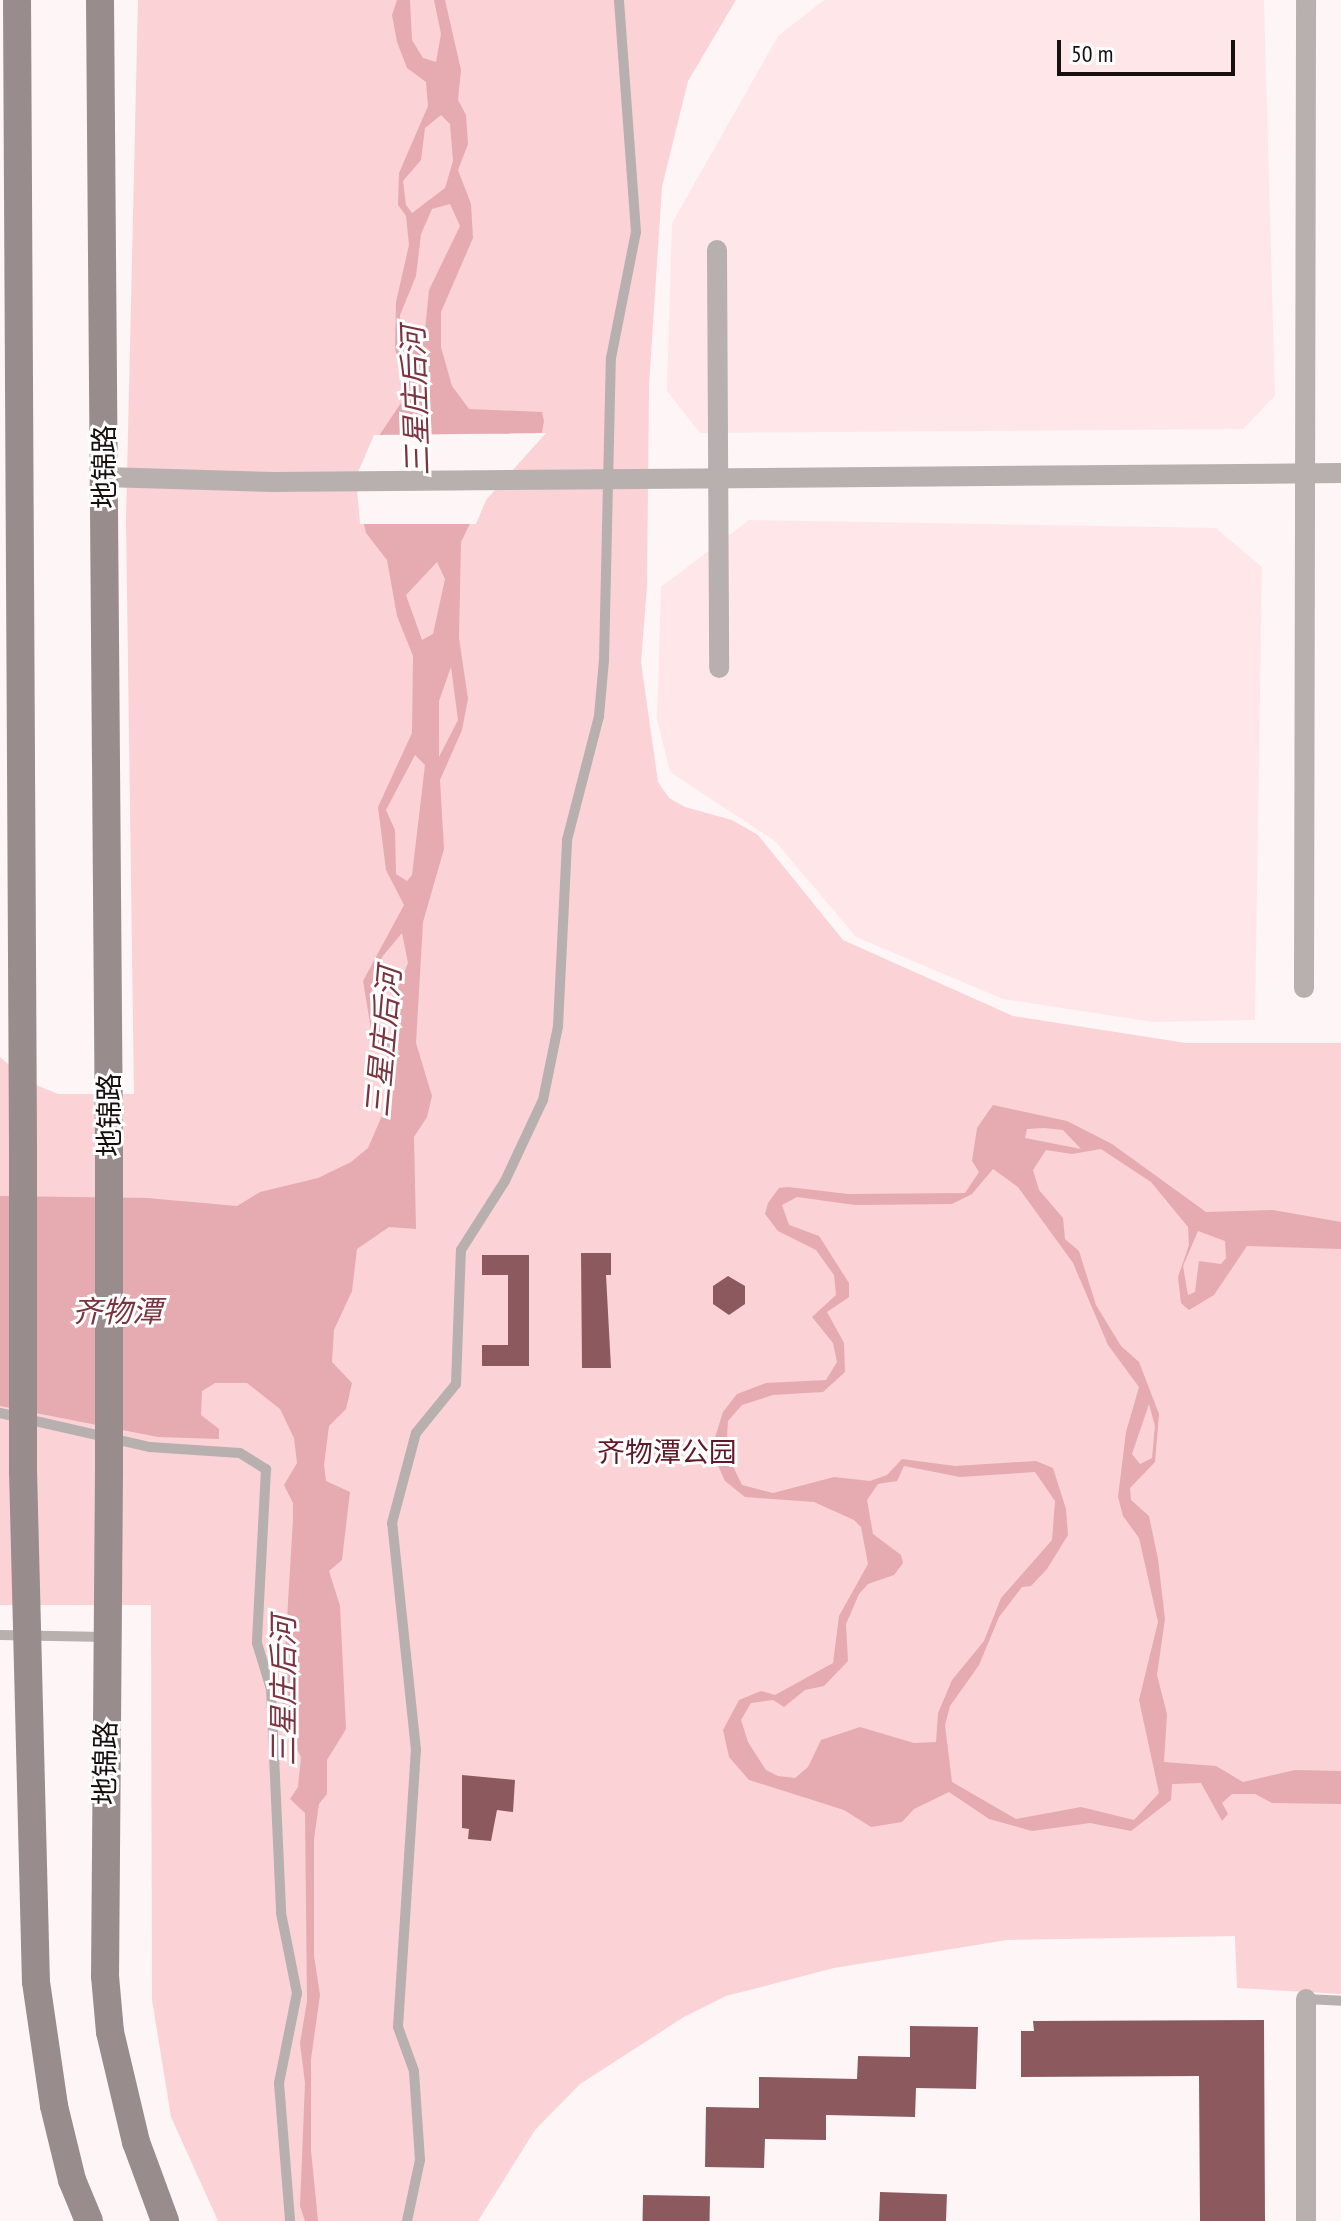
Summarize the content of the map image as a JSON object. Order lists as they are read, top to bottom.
{
  "streets": {
    "street": ["地锦路"]
  },
  "water": ["三星庄后河", "齐物潭"],
  "parks": ["齐物潭公园"],
  "scale_bar": "50 m"
}
